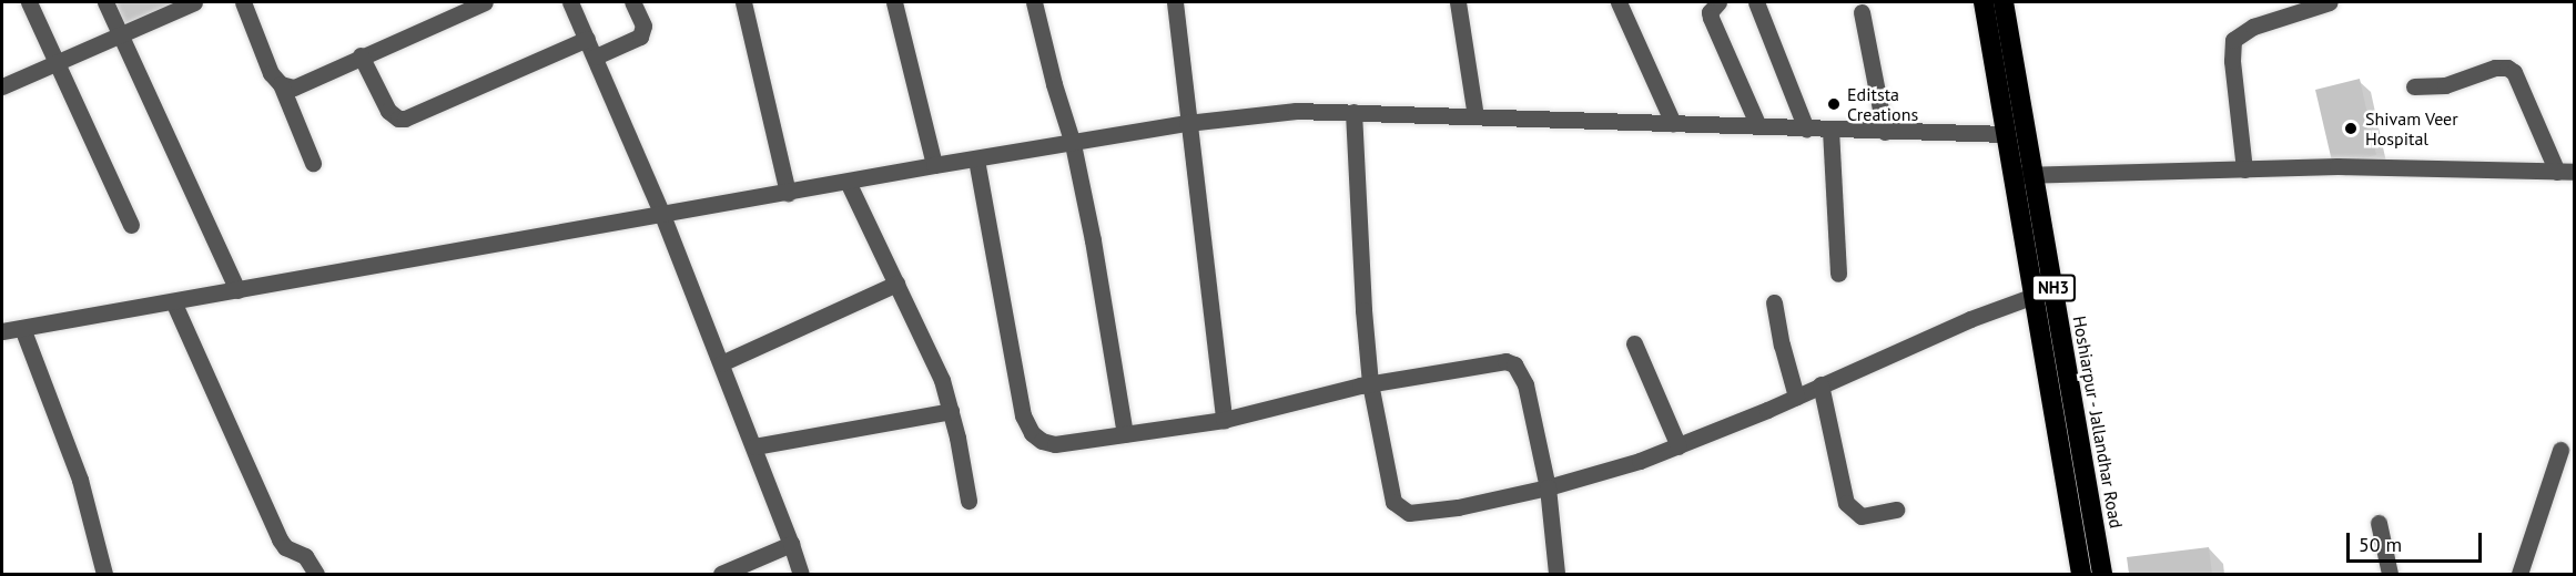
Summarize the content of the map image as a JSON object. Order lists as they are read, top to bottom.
{
  "streets": {
    "highway": ["NH3", "Hoshiarpur - Jallandhar Road"]
  },
  "places": ["Editsta Creations", "Shivam Veer Hospital"],
  "scale_bar": "50 m"
}
